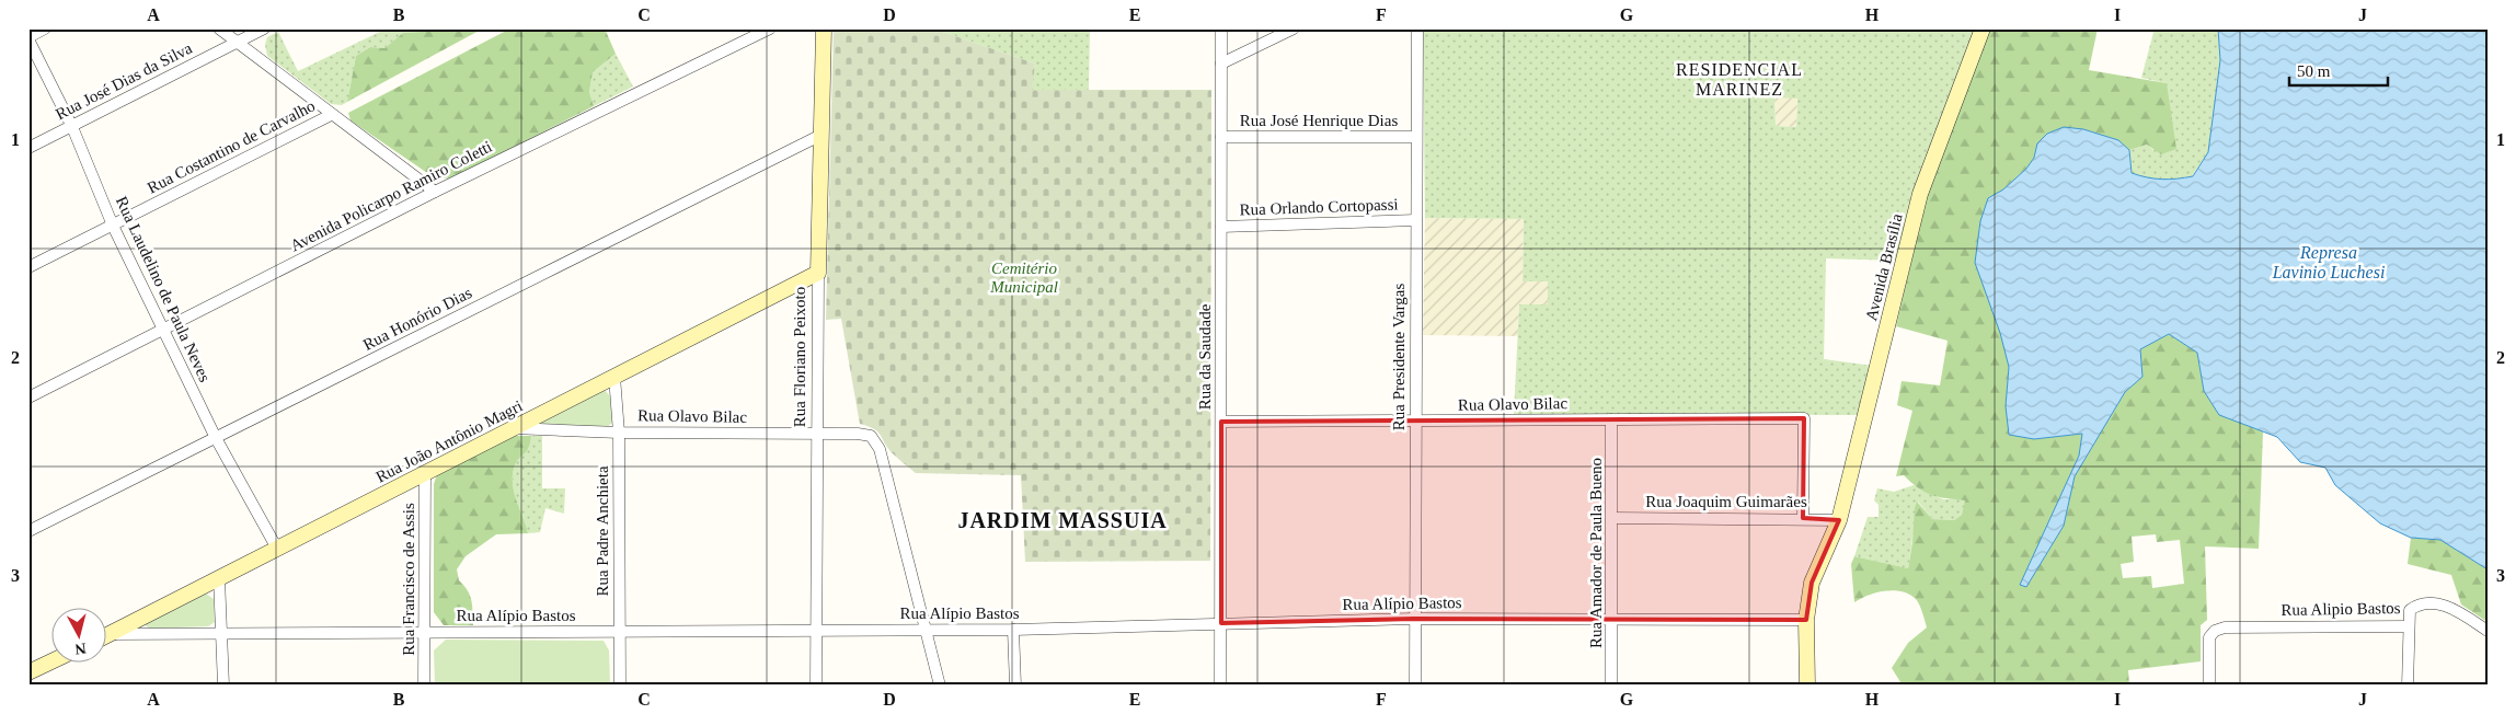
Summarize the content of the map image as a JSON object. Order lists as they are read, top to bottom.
{
  "streets": {
    "street": [
      "Rua José Dias da Silva",
      "Rua José Henrique Dias",
      "Rua Costantino de Carvalho",
      "Avenida Policarpo Ramiro Coletti",
      "Rua Orlando Cortopassi",
      "Avenida Brasília",
      "Rua Laudelino de Paula Neves",
      "Rua Honório Dias",
      "Rua Floriano Peixoto",
      "Rua da Saudade",
      "Rua Presidente Vargas",
      "Rua Olavo Bilac",
      "Rua João Antônio Magri",
      "Rua Joaquim Guimarães",
      "Rua Padre Anchieta",
      "Rua Amador de Paula Bueno",
      "Rua Francisco de Assis",
      "Rua Alípio Bastos",
      "Rua Alipio Bastos"
    ]
  },
  "crossings": [
    ["Rua José Dias da Silva", "Rua Laudelino de Paula Neves"],
    ["Rua José Henrique Dias", "Rua da Saudade"],
    ["Rua José Henrique Dias", "Rua Presidente Vargas"],
    ["Rua Costantino de Carvalho", "Rua Laudelino de Paula Neves"],
    ["Avenida Policarpo Ramiro Coletti", "Rua Laudelino de Paula Neves"],
    ["Rua Orlando Cortopassi", "Rua da Saudade"],
    ["Rua Orlando Cortopassi", "Rua Presidente Vargas"],
    ["Avenida Brasília", "Rua Joaquim Guimarães"],
    ["Avenida Brasília", "Rua Alípio Bastos"],
    ["Rua Laudelino de Paula Neves", "Rua Honório Dias"],
    ["Rua Laudelino de Paula Neves", "Rua João Antônio Magri"],
    ["Rua Honório Dias", "Rua Floriano Peixoto"],
    ["Rua Floriano Peixoto", "Rua Olavo Bilac"],
    ["Rua Floriano Peixoto", "Rua João Antônio Magri"],
    ["Rua Floriano Peixoto", "Rua Alípio Bastos"],
    ["Rua da Saudade", "Rua Olavo Bilac"],
    ["Rua da Saudade", "Rua Alípio Bastos"],
    ["Rua Presidente Vargas", "Rua Olavo Bilac"],
    ["Rua Presidente Vargas", "Rua Alípio Bastos"],
    ["Rua Olavo Bilac", "Rua João Antônio Magri"],
    ["Rua Olavo Bilac", "Rua Joaquim Guimarães"],
    ["Rua Olavo Bilac", "Rua Padre Anchieta"],
    ["Rua Olavo Bilac", "Rua Amador de Paula Bueno"],
    ["Rua Olavo Bilac", "Rua Alípio Bastos"],
    ["Rua João Antônio Magri", "Rua Padre Anchieta"],
    ["Rua João Antônio Magri", "Rua Francisco de Assis"],
    ["Rua João Antônio Magri", "Rua Alípio Bastos"],
    ["Rua Joaquim Guimarães", "Rua Amador de Paula Bueno"],
    ["Rua Padre Anchieta", "Rua Alípio Bastos"],
    ["Rua Amador de Paula Bueno", "Rua Alípio Bastos"],
    ["Rua Francisco de Assis", "Rua Alípio Bastos"]
  ],
  "districts": ["RESIDENCIAL MARINEZ", "JARDIM MASSUIA"],
  "water": ["Represa Lavinio Luchesi"],
  "parks": ["Cemitério Municipal"],
  "scale_bar": "50 m",
  "north": "bottom",
  "grid": {
    "columns": [
      "A",
      "B",
      "C",
      "D",
      "E",
      "F",
      "G",
      "H",
      "I",
      "J"
    ],
    "rows": ["1", "2", "3"]
  }
}
